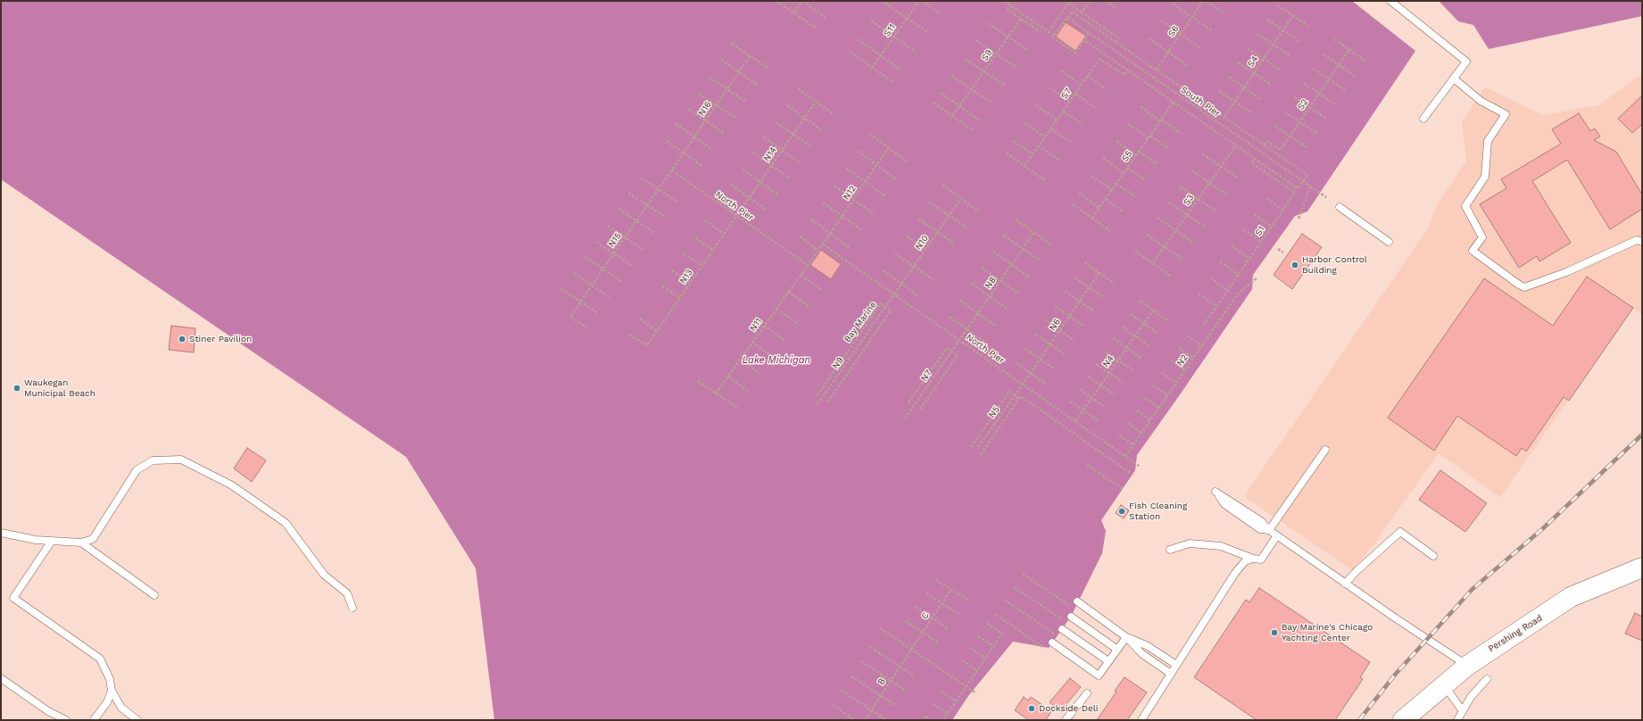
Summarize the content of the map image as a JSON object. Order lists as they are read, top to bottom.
{
  "streets": {
    "street": ["Pershing Road"],
    "path": [
      "S11",
      "S6",
      "S9",
      "S4",
      "S7",
      "South Pier",
      "S2",
      "N16",
      "N14",
      "S5",
      "N12",
      "S3",
      "North Pier",
      "S1",
      "N15",
      "N10",
      "N13",
      "N8",
      "Bay Marine",
      "N11",
      "N6",
      "N2",
      "N4",
      "N9",
      "N7",
      "N5",
      "C",
      "B"
    ]
  },
  "crossings": [
    ["N16", "North Pier"],
    ["N16", "N15"],
    ["N14", "N13"],
    ["N12", "North Pier"],
    ["N12", "N11"],
    ["North Pier", "N15"],
    ["North Pier", "N11"],
    ["North Pier", "N2"],
    ["North Pier", "N4"],
    ["N10", "N9"],
    ["N8", "N7"],
    ["Bay Marine", "N9"],
    ["N6", "N5"],
    ["C", "B"]
  ],
  "water": ["Lake Michigan"],
  "places": [
    "Harbor Control Building",
    "Stiner Pavilion",
    "Waukegan Municipal Beach",
    "Fish Cleaning Station",
    "Bay Marine's Chicago Yachting Center",
    "Dockside Deli"
  ]
}
